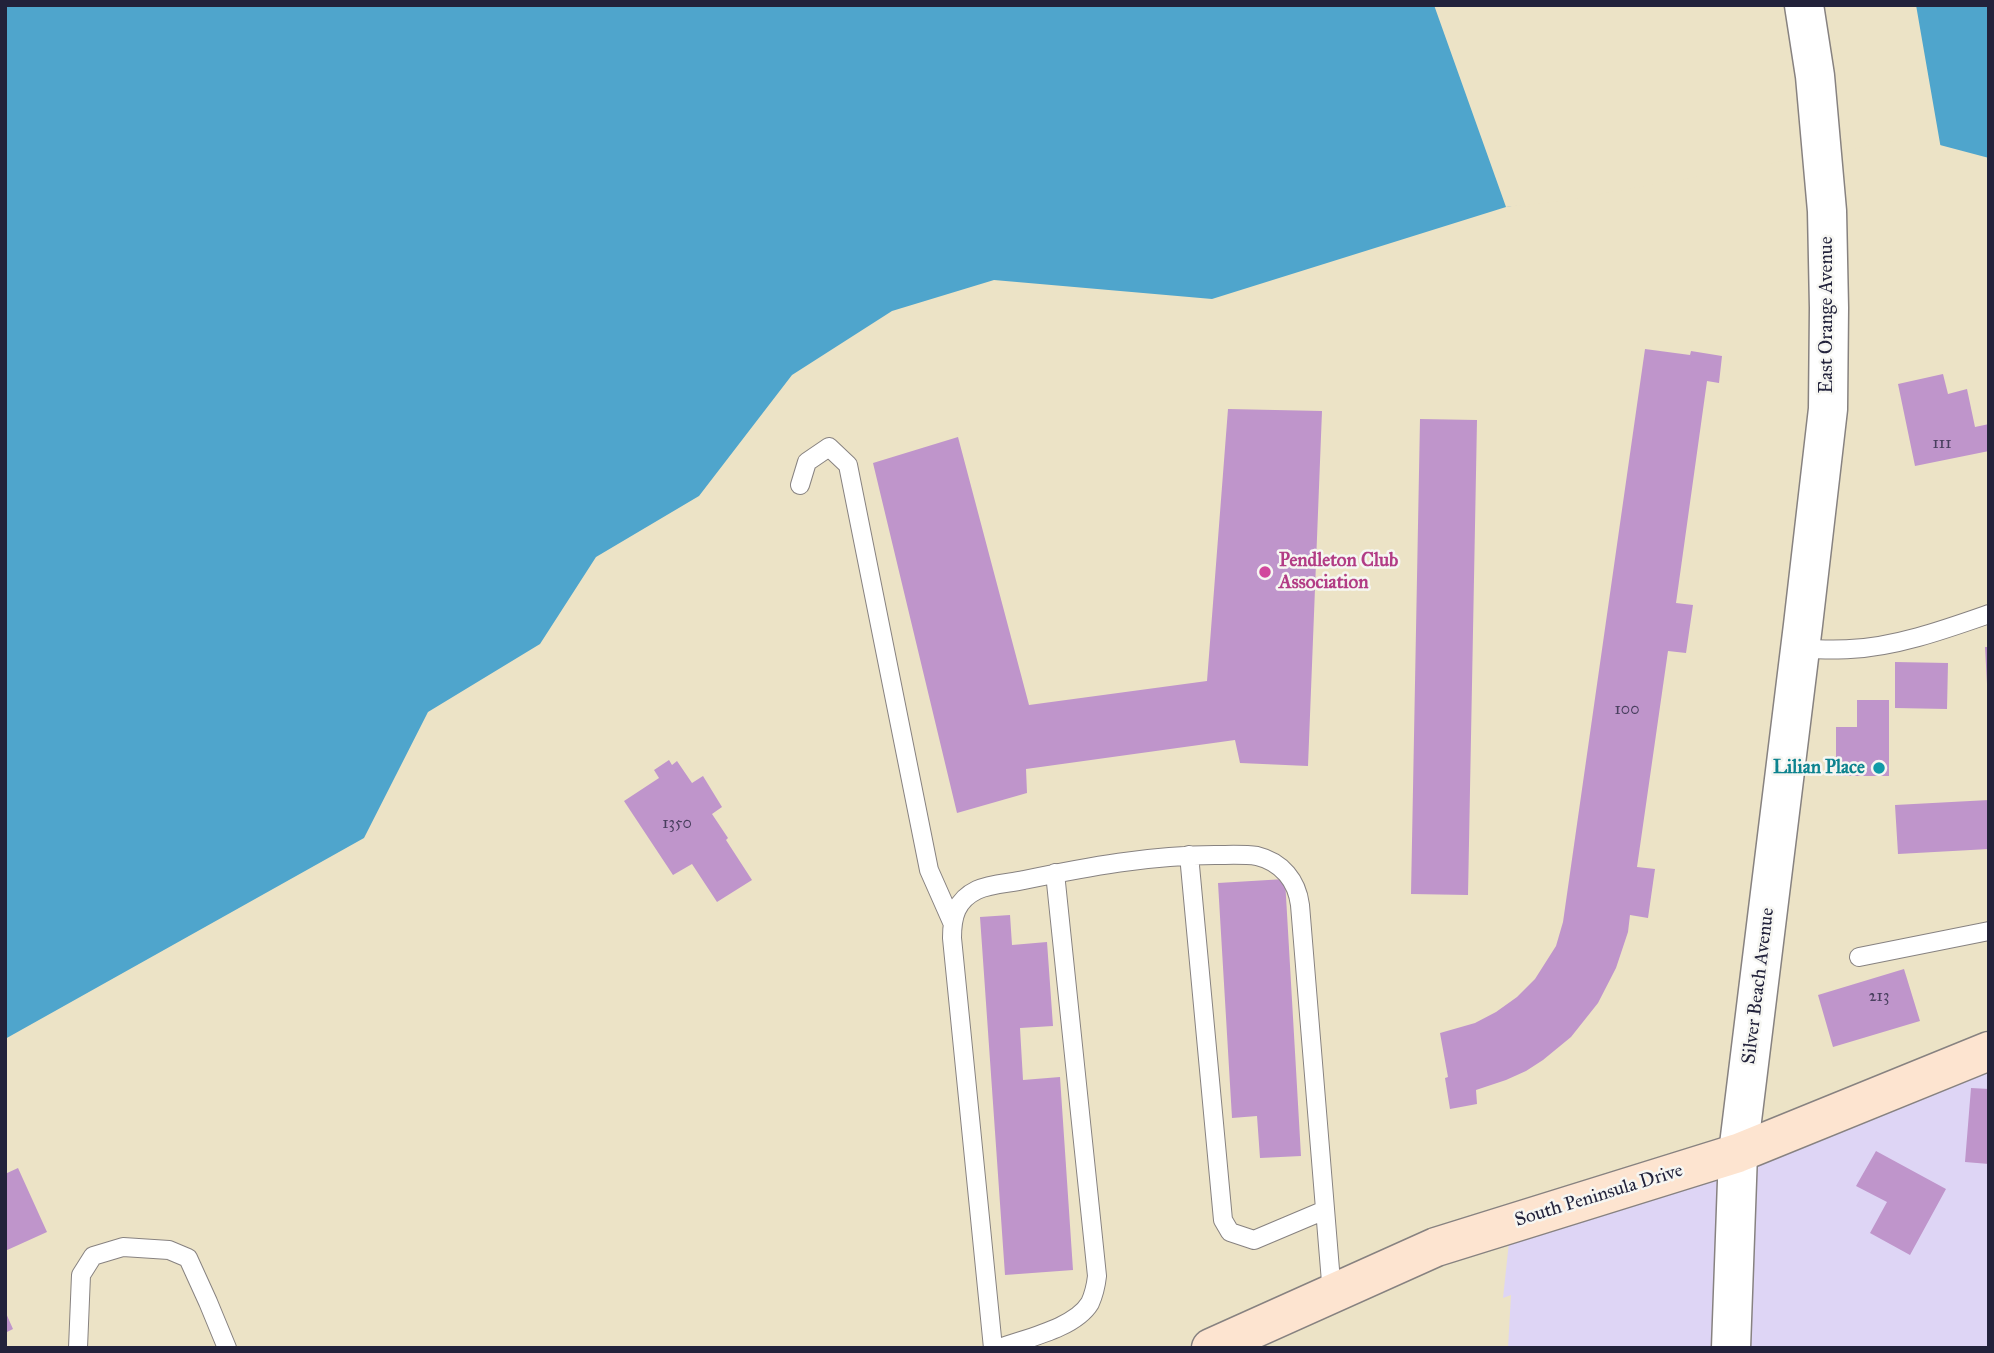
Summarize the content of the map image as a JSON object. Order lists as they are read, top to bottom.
{
  "streets": {
    "main road": ["South Peninsula Drive"],
    "street": ["East Orange Avenue", "Silver Beach Avenue"]
  },
  "crossings": [
    ["East Orange Avenue", "Silver Beach Avenue"],
    ["Silver Beach Avenue", "South Peninsula Drive"]
  ],
  "places": ["Pendleton Club Association", "Lilian Place"],
  "house_numbers": [
    "111",
    "100",
    "1350",
    "213"
  ]
}
